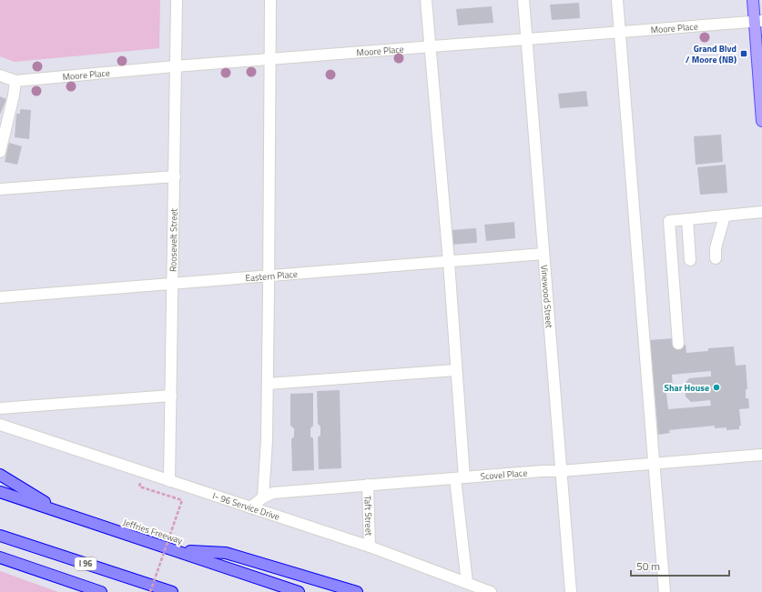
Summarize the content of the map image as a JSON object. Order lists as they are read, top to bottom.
{
  "streets": {
    "highway": ["Jeffries Freeway", "I 96"],
    "street": [
      "Moore Place",
      "Roosevelt Street",
      "Eastern Place",
      "Vinewood Street",
      "Scovel Place",
      "I- 96 Service Drive",
      "Taft Street"
    ]
  },
  "crossings": [
    ["Moore Place", "Roosevelt Street"],
    ["Moore Place", "Vinewood Street"],
    ["Roosevelt Street", "Eastern Place"],
    ["Roosevelt Street", "I- 96 Service Drive"],
    ["Eastern Place", "Vinewood Street"],
    ["Vinewood Street", "Scovel Place"],
    ["Scovel Place", "I- 96 Service Drive"],
    ["Scovel Place", "Taft Street"],
    ["I- 96 Service Drive", "Taft Street"]
  ],
  "places": {
    "transit": ["Grand Blvd / Moore (NB)"],
    "other": ["Shar House"]
  },
  "scale_bar": "50 m"
}
